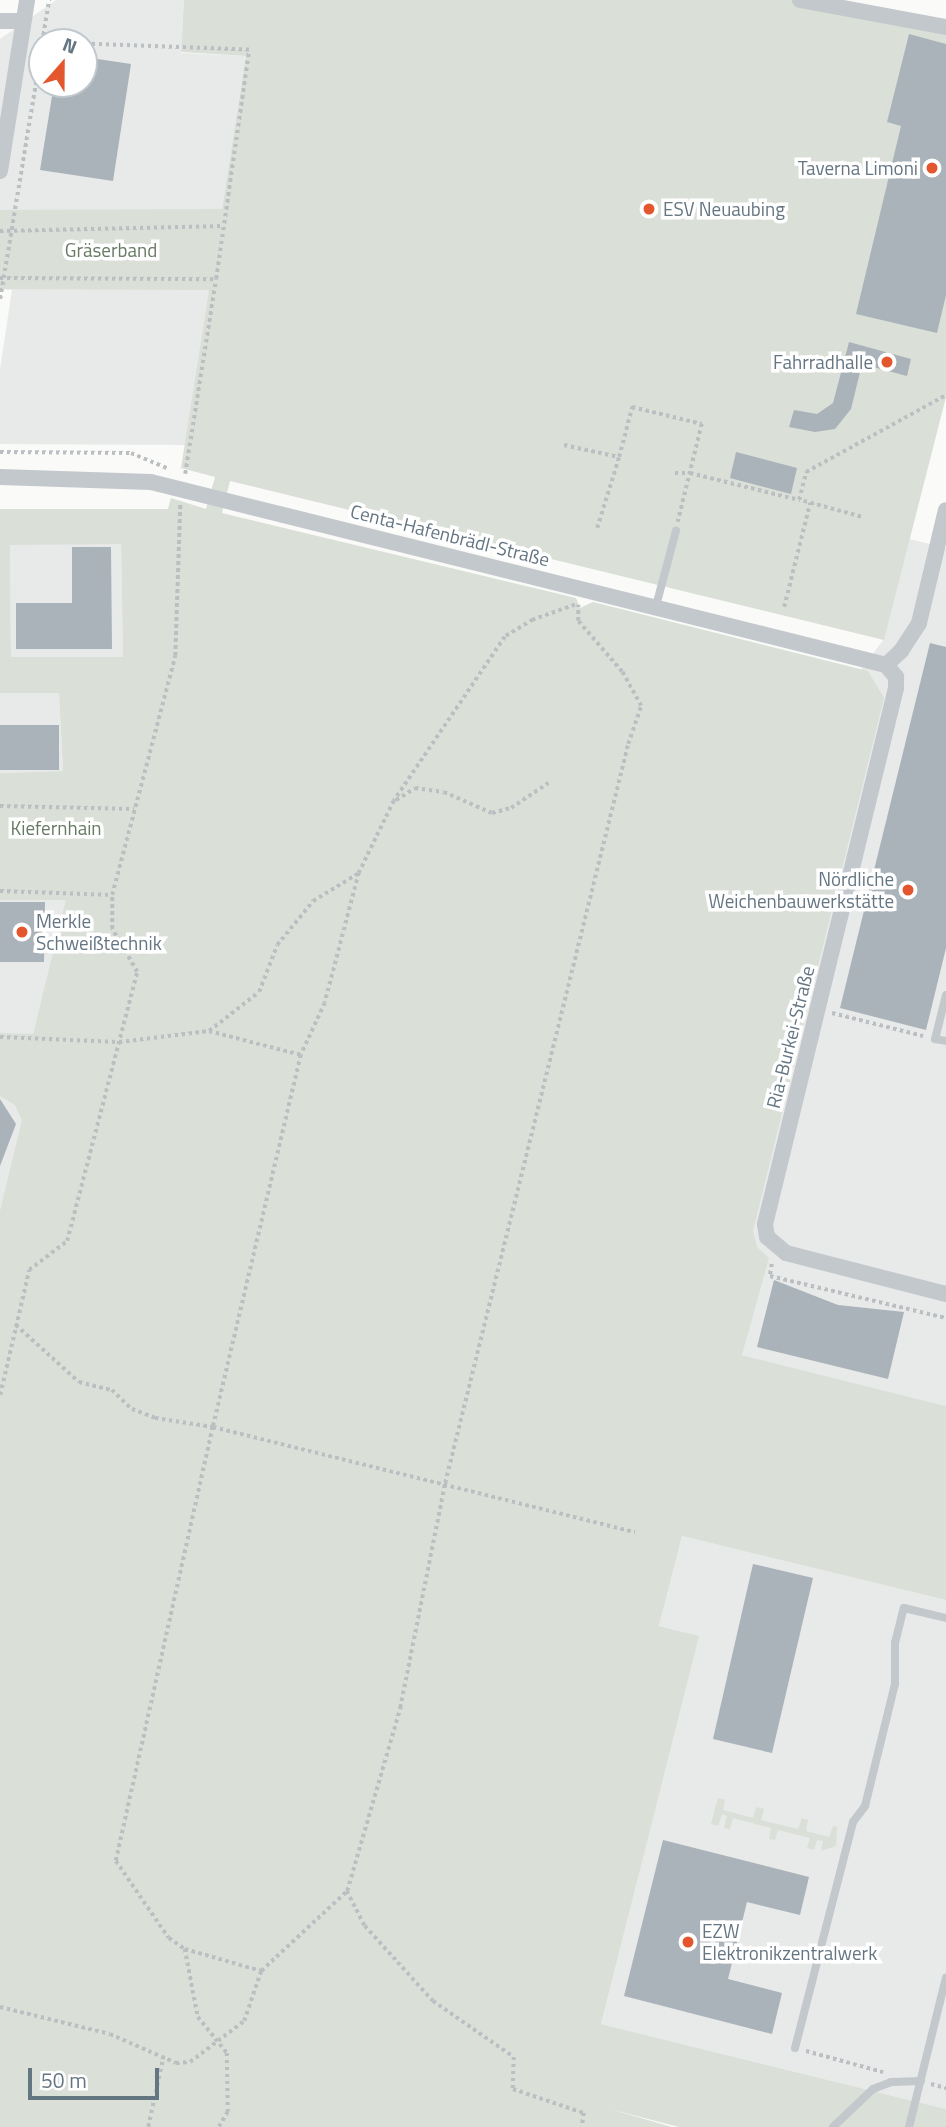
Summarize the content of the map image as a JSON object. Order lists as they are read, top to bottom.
{
  "streets": {
    "street": ["Centa-Hafenbrädl-Straße", "Ria-Burkei-Straße"]
  },
  "crossings": [
    ["Centa-Hafenbrädl-Straße", "Ria-Burkei-Straße"]
  ],
  "parks": ["Gräserband", "Kiefernhain"],
  "places": [
    "Taverna Limoni",
    "ESV Neuaubing",
    "Fahrradhalle",
    "Nördliche Weichenbauwerkstätte",
    "Merkle Schweißtechnik",
    "EZW Elektronikzentralwerk"
  ],
  "scale_bar": "50 m",
  "north": "top"
}
